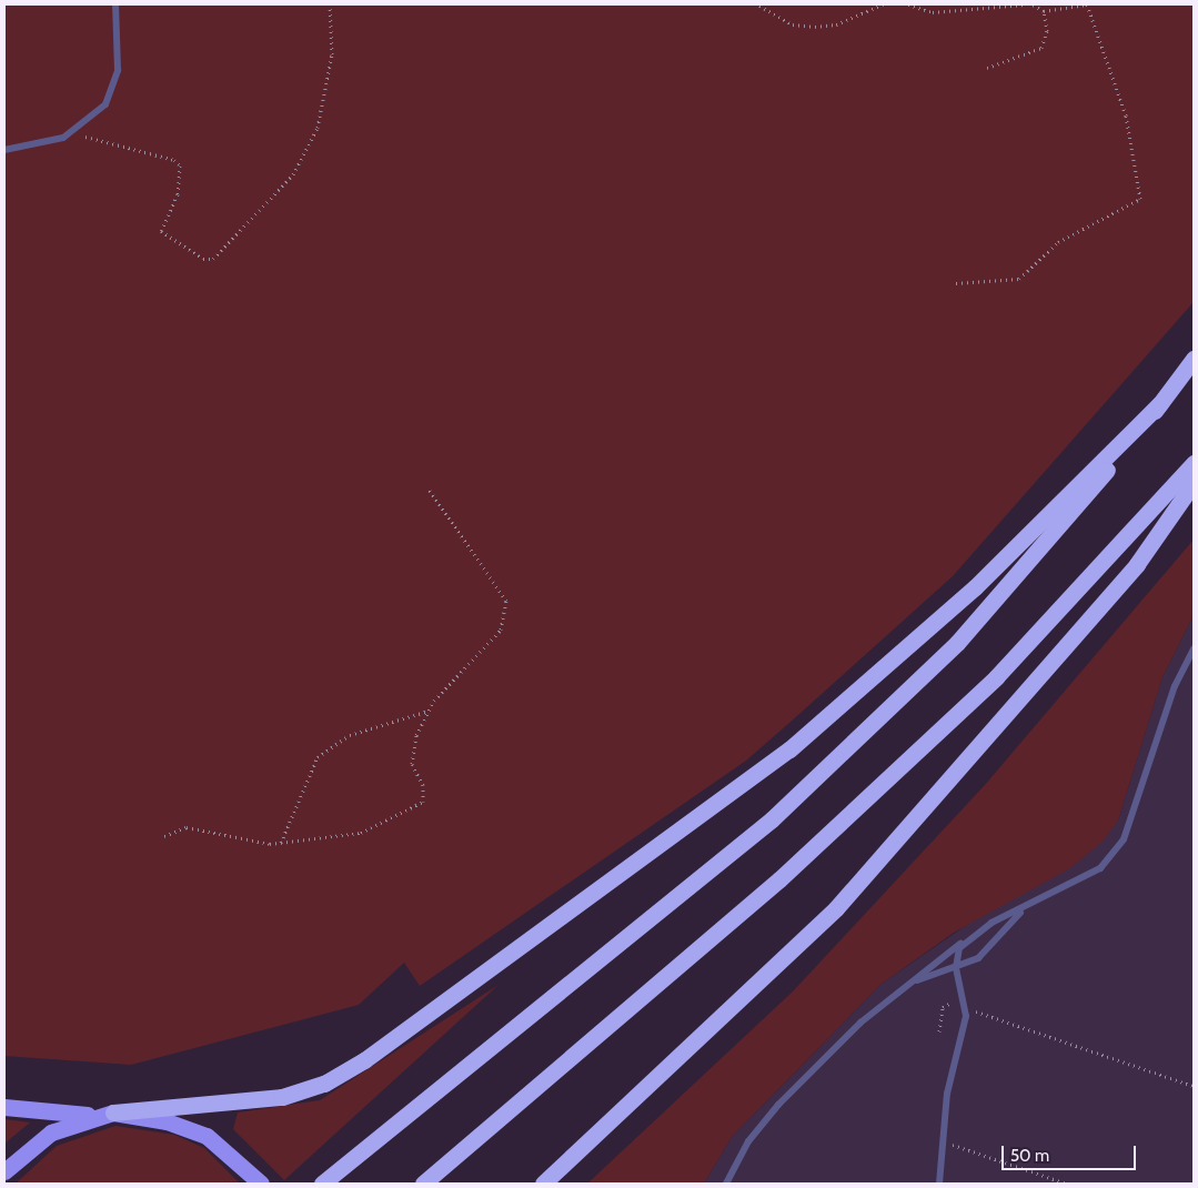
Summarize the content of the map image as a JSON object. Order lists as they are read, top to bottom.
{
  "scale_bar": "50 m"
}
